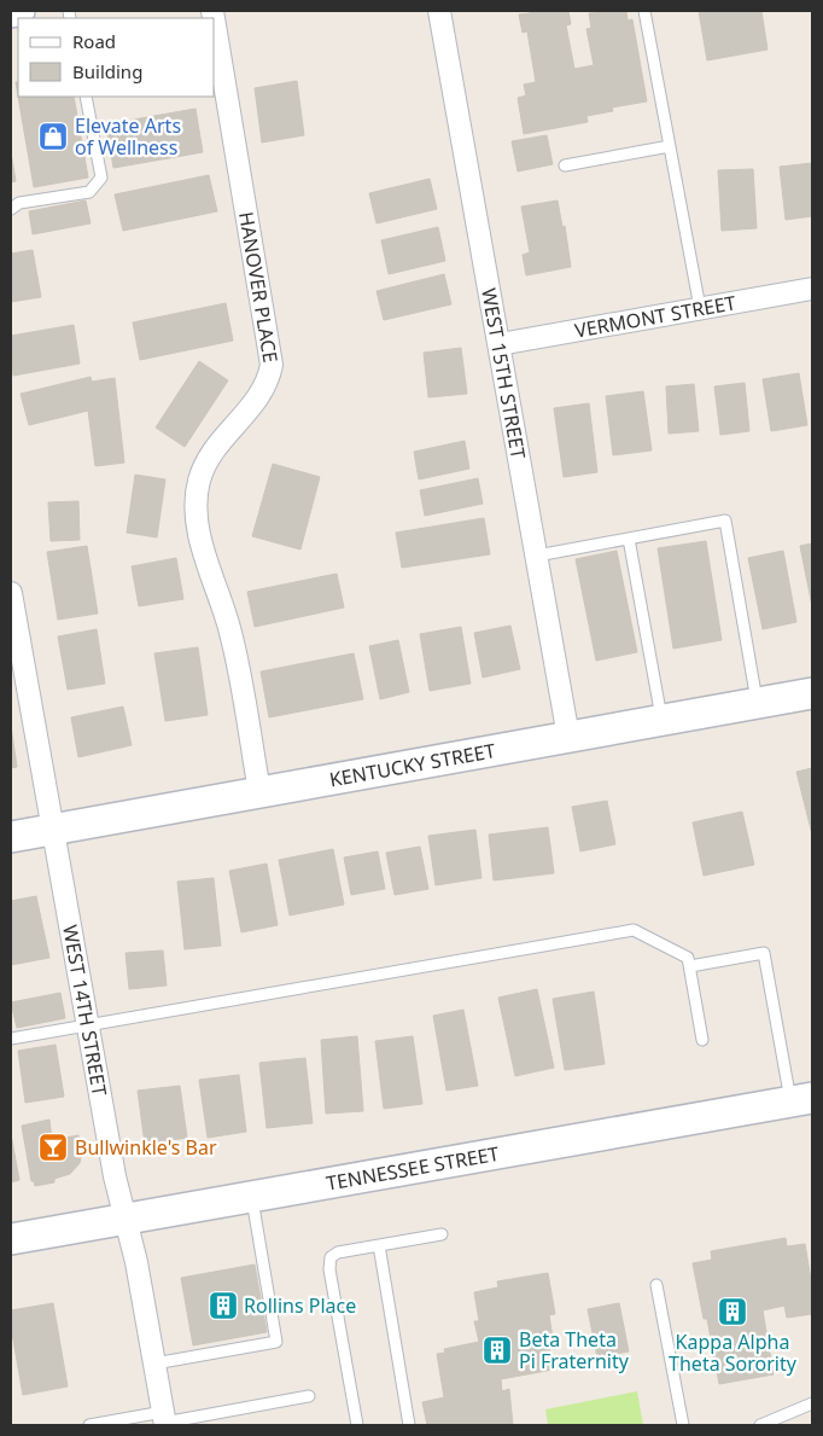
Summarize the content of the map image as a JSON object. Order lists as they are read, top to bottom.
{
  "streets": {
    "main road": ["KENTUCKY STREET", "TENNESSEE STREET"],
    "street": [
      "HANOVER PLACE",
      "VERMONT STREET",
      "WEST 15TH STREET",
      "WEST 14TH STREET"
    ]
  },
  "crossings": [
    ["HANOVER PLACE", "KENTUCKY STREET"],
    ["VERMONT STREET", "WEST 15TH STREET"],
    ["WEST 15TH STREET", "KENTUCKY STREET"],
    ["KENTUCKY STREET", "WEST 14TH STREET"],
    ["WEST 14TH STREET", "TENNESSEE STREET"]
  ],
  "places": {
    "shop": ["Elevate Arts of Wellness"],
    "bar": ["Bullwinkle's Bar"],
    "building": ["Rollins Place", "Kappa Alpha Theta Sorority", "Beta Theta Pi Fraternity"]
  },
  "legend": ["Road", "Building"]
}
